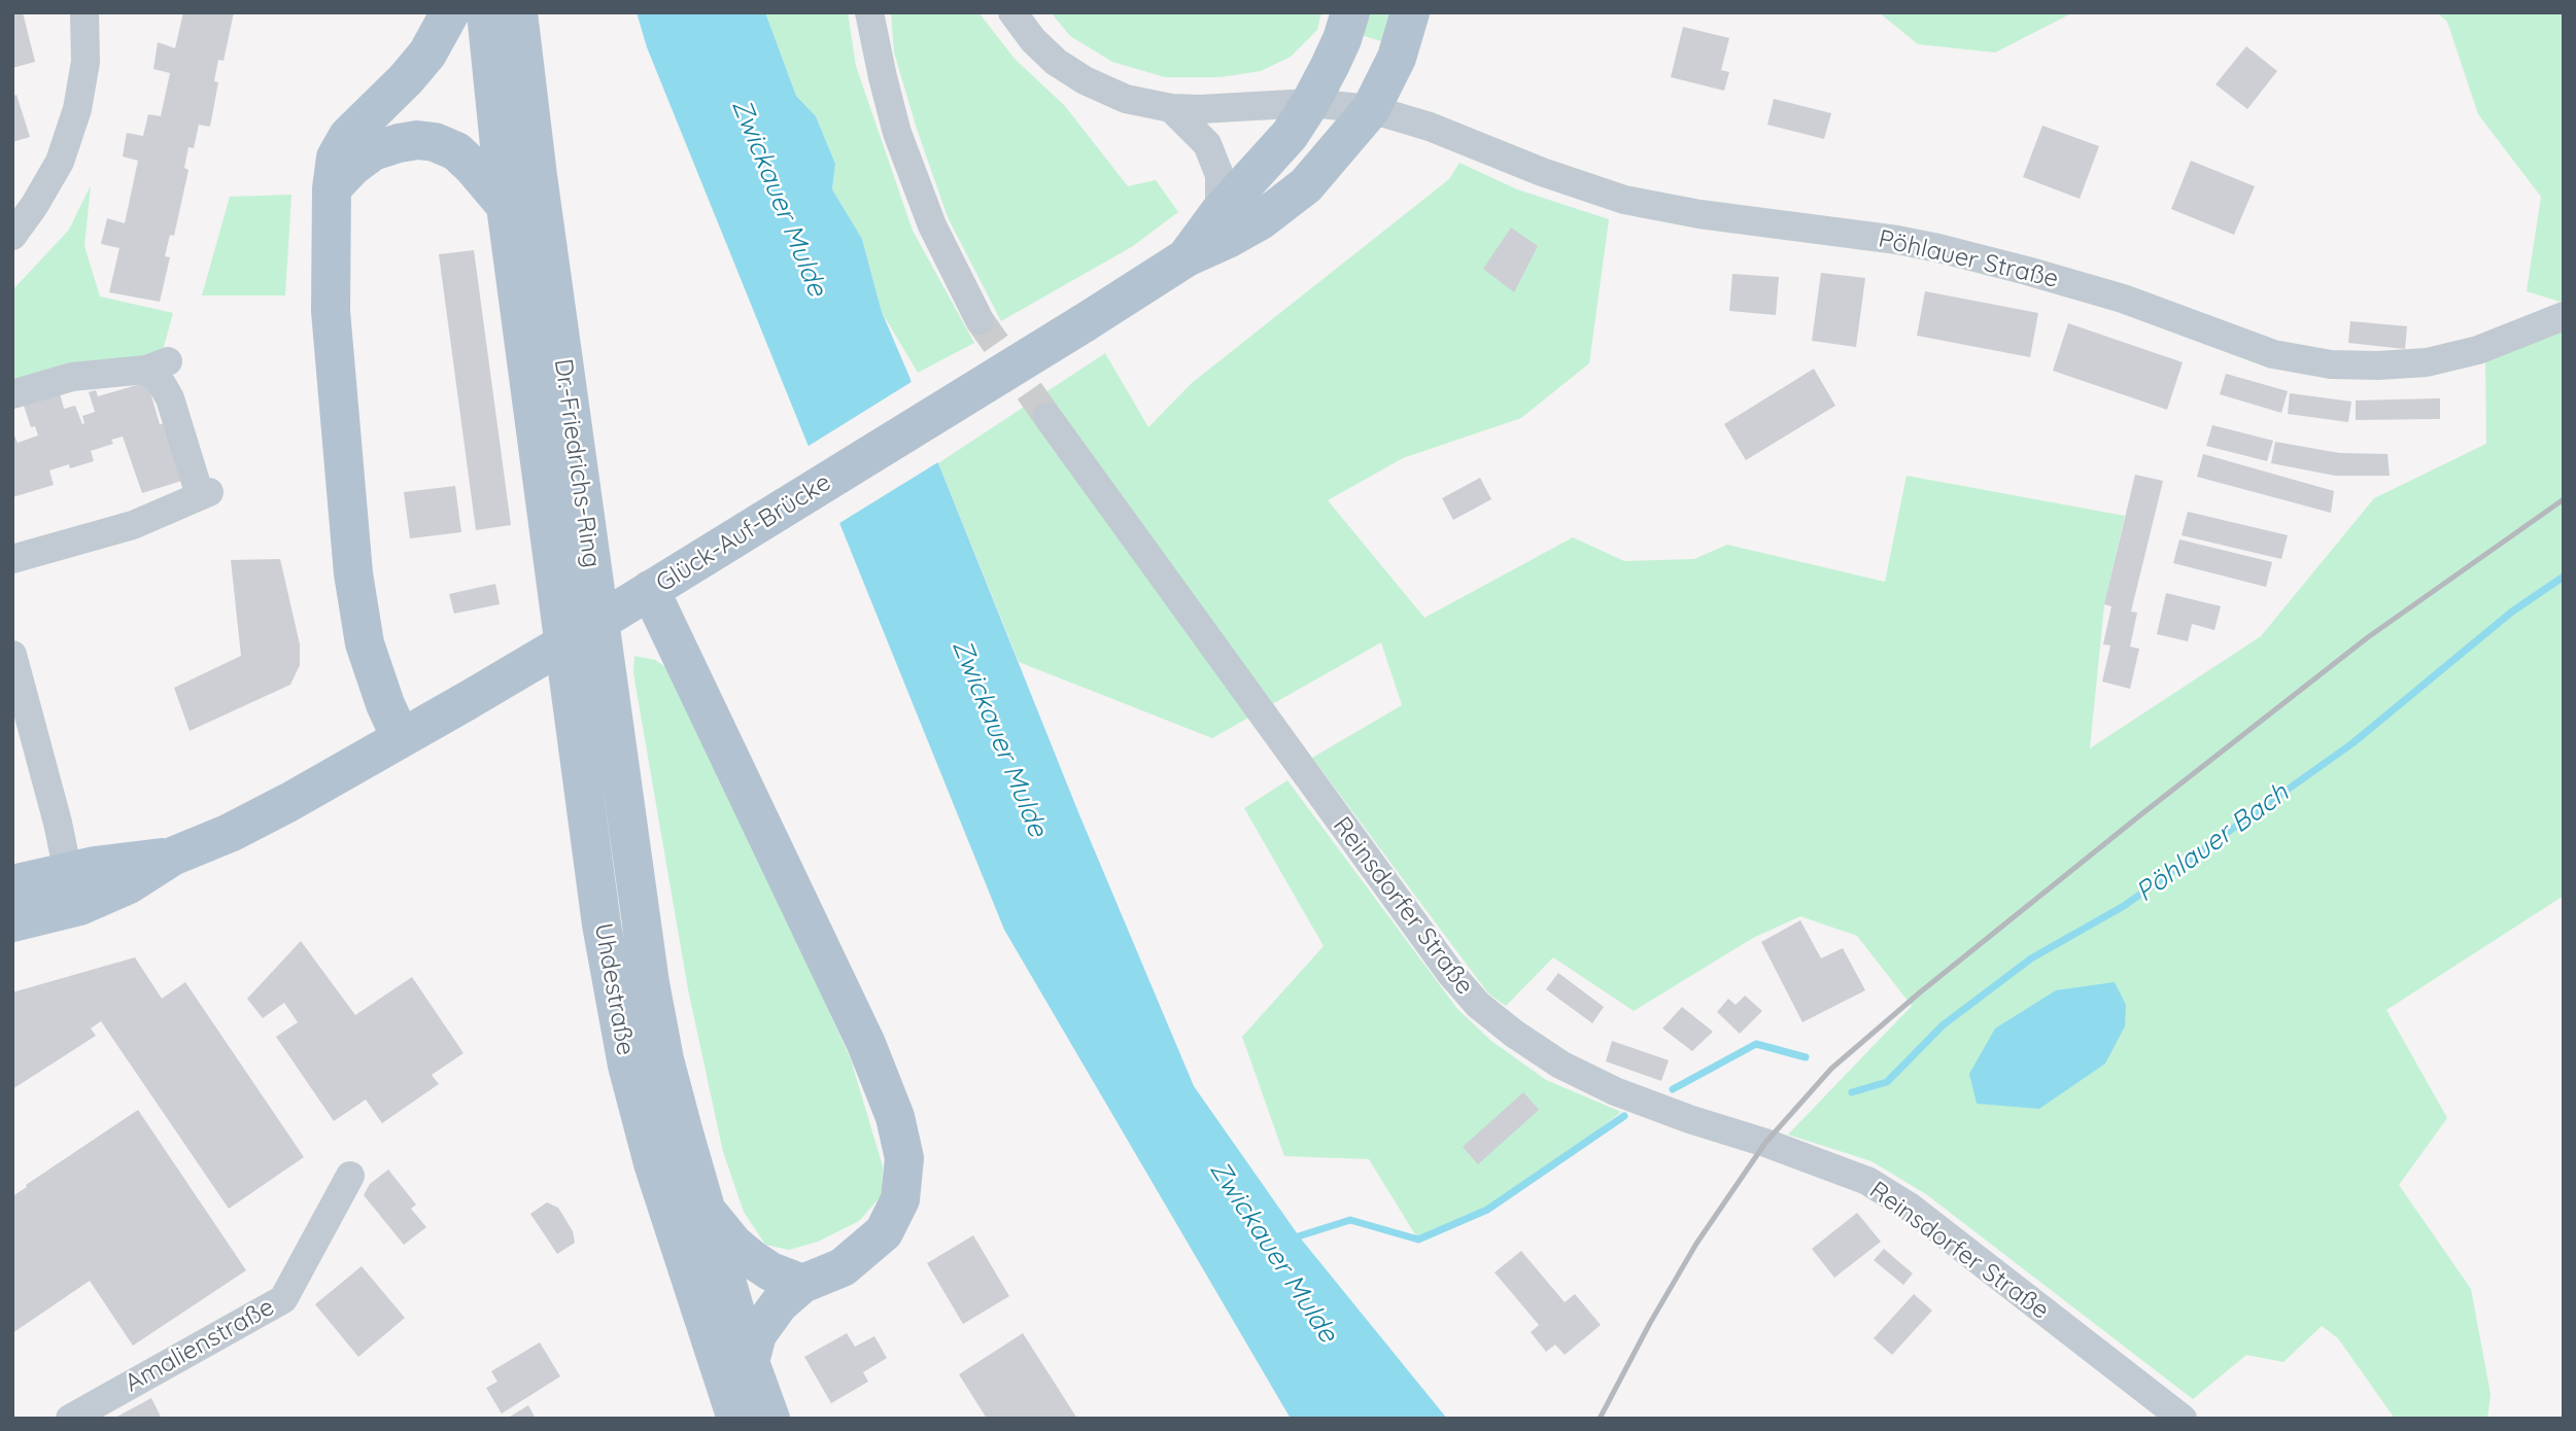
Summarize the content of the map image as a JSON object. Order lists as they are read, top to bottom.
{
  "streets": {
    "main road": ["Dr.-Friedrichs-Ring", "Glück-Auf-Brücke", "Uhdestraße"],
    "street": ["Pöhlauer Straße", "Reinsdorfer Straße", "Amalienstraße"]
  },
  "crossings": [
    ["Dr.-Friedrichs-Ring", "Uhdestraße"]
  ],
  "water": ["Zwickauer Mulde", "Pöhlauer Bach"]
}
